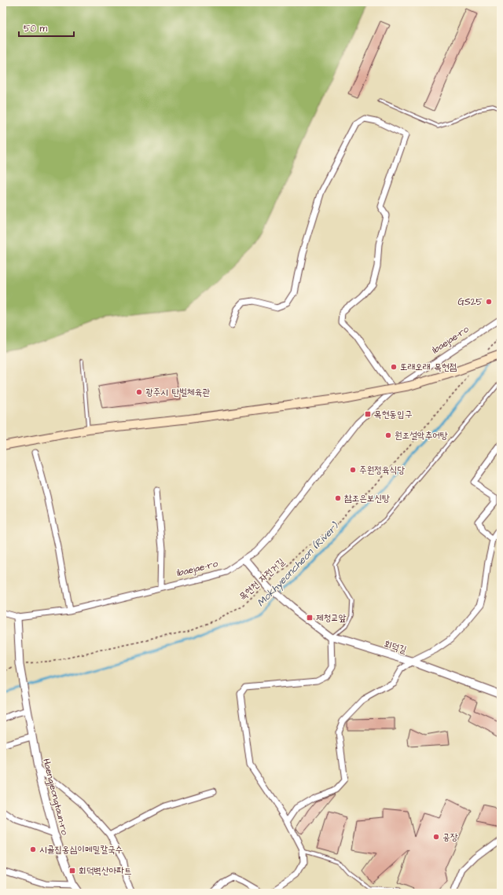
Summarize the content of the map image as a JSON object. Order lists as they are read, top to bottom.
{
  "streets": {
    "street": ["Ibaejae-ro", "회덕길", "Haengjeongtaun-ro"],
    "path": ["목현천 자전거길"]
  },
  "crossings": [
    ["Ibaejae-ro", "회덕길"],
    ["Ibaejae-ro", "Haengjeongtaun-ro"],
    ["목현천 자전거길", "회덕길"],
    ["목현천 자전거길", "Haengjeongtaun-ro"]
  ],
  "water": ["Mokhyeoncheon (River)"],
  "places": {
    "other": [
      "GS25",
      "또래오래 목현점",
      "광주시 탄벌체육관",
      "원조설악추어탕",
      "주원정육식당",
      "참조은보신탕",
      "공장",
      "시골집옹심이메밀칼국수"
    ],
    "transit": ["목현동입구", "제청교앞", "회덕벽산아파트"]
  },
  "scale_bar": "50 m"
}
